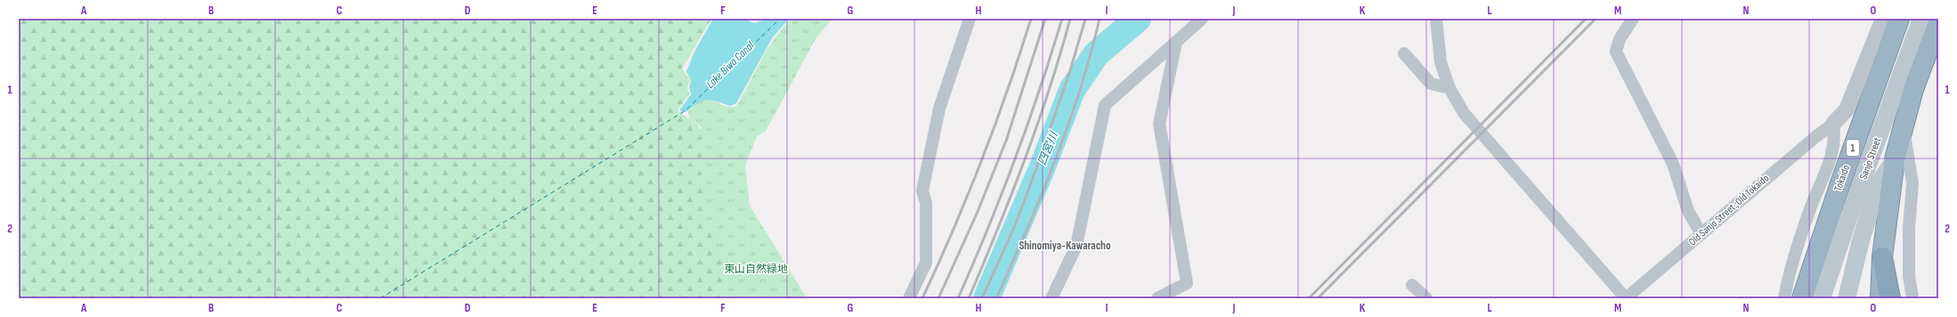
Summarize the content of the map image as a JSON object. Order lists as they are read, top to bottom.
{
  "streets": {
    "highway": ["1", "Tokaido"],
    "main road": ["Sanjo Street"],
    "street": ["Old Sanjo Street.;Old Tokaido"]
  },
  "districts": ["Shinomiya-Kawaracho"],
  "water": ["Lake Biwa Canal", "四宮川"],
  "parks": ["東山自然緑地"],
  "grid": {
    "columns": [
      "A",
      "B",
      "C",
      "D",
      "E",
      "F",
      "G",
      "H",
      "I",
      "J",
      "K",
      "L",
      "M",
      "N",
      "O"
    ],
    "rows": ["1", "2"]
  }
}
